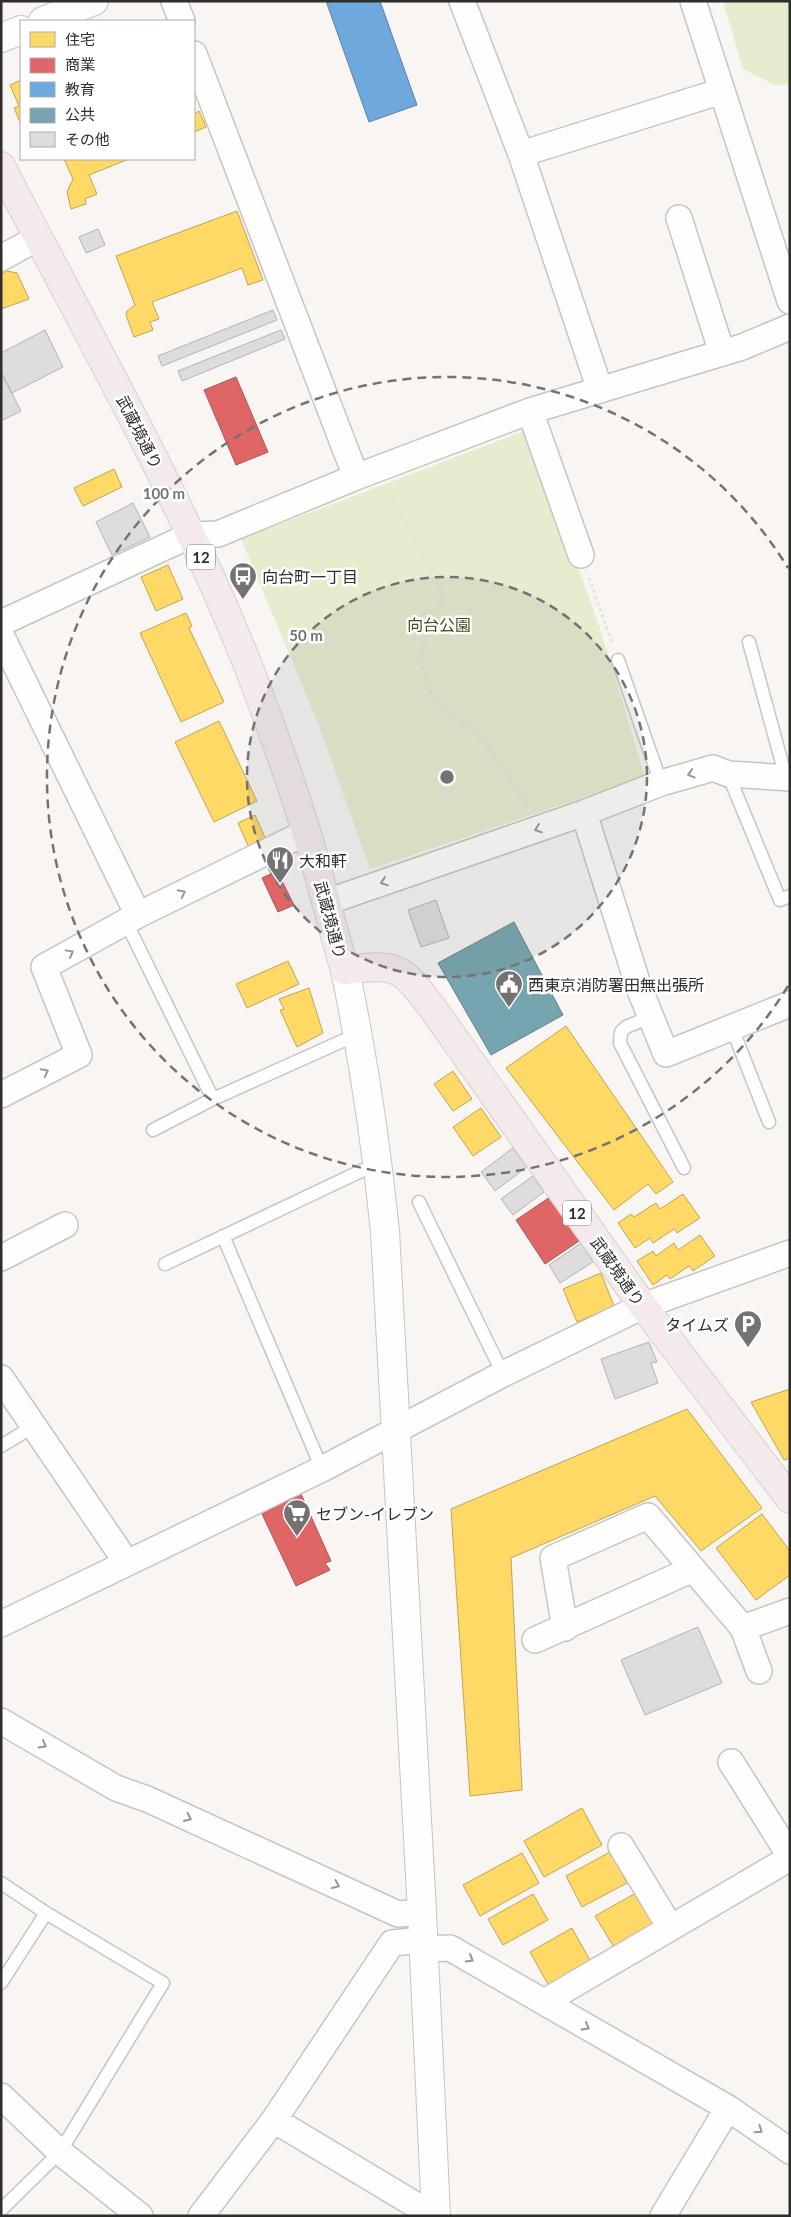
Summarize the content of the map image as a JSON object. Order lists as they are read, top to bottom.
{
  "streets": {
    "main road": ["武蔵境通り", "12"]
  },
  "parks": ["向台公園"],
  "places": {
    "bus stop": ["向台町一丁目"],
    "restaurant": ["大和軒"],
    "public building": ["西東京消防署田無出張所"],
    "parking": ["タイムズ"],
    "supermarket": ["セブン-イレブン"]
  },
  "legend": [
    "住宅",
    "商業",
    "教育",
    "公共",
    "その他"
  ],
  "rings": ["100 m", "50 m"]
}
